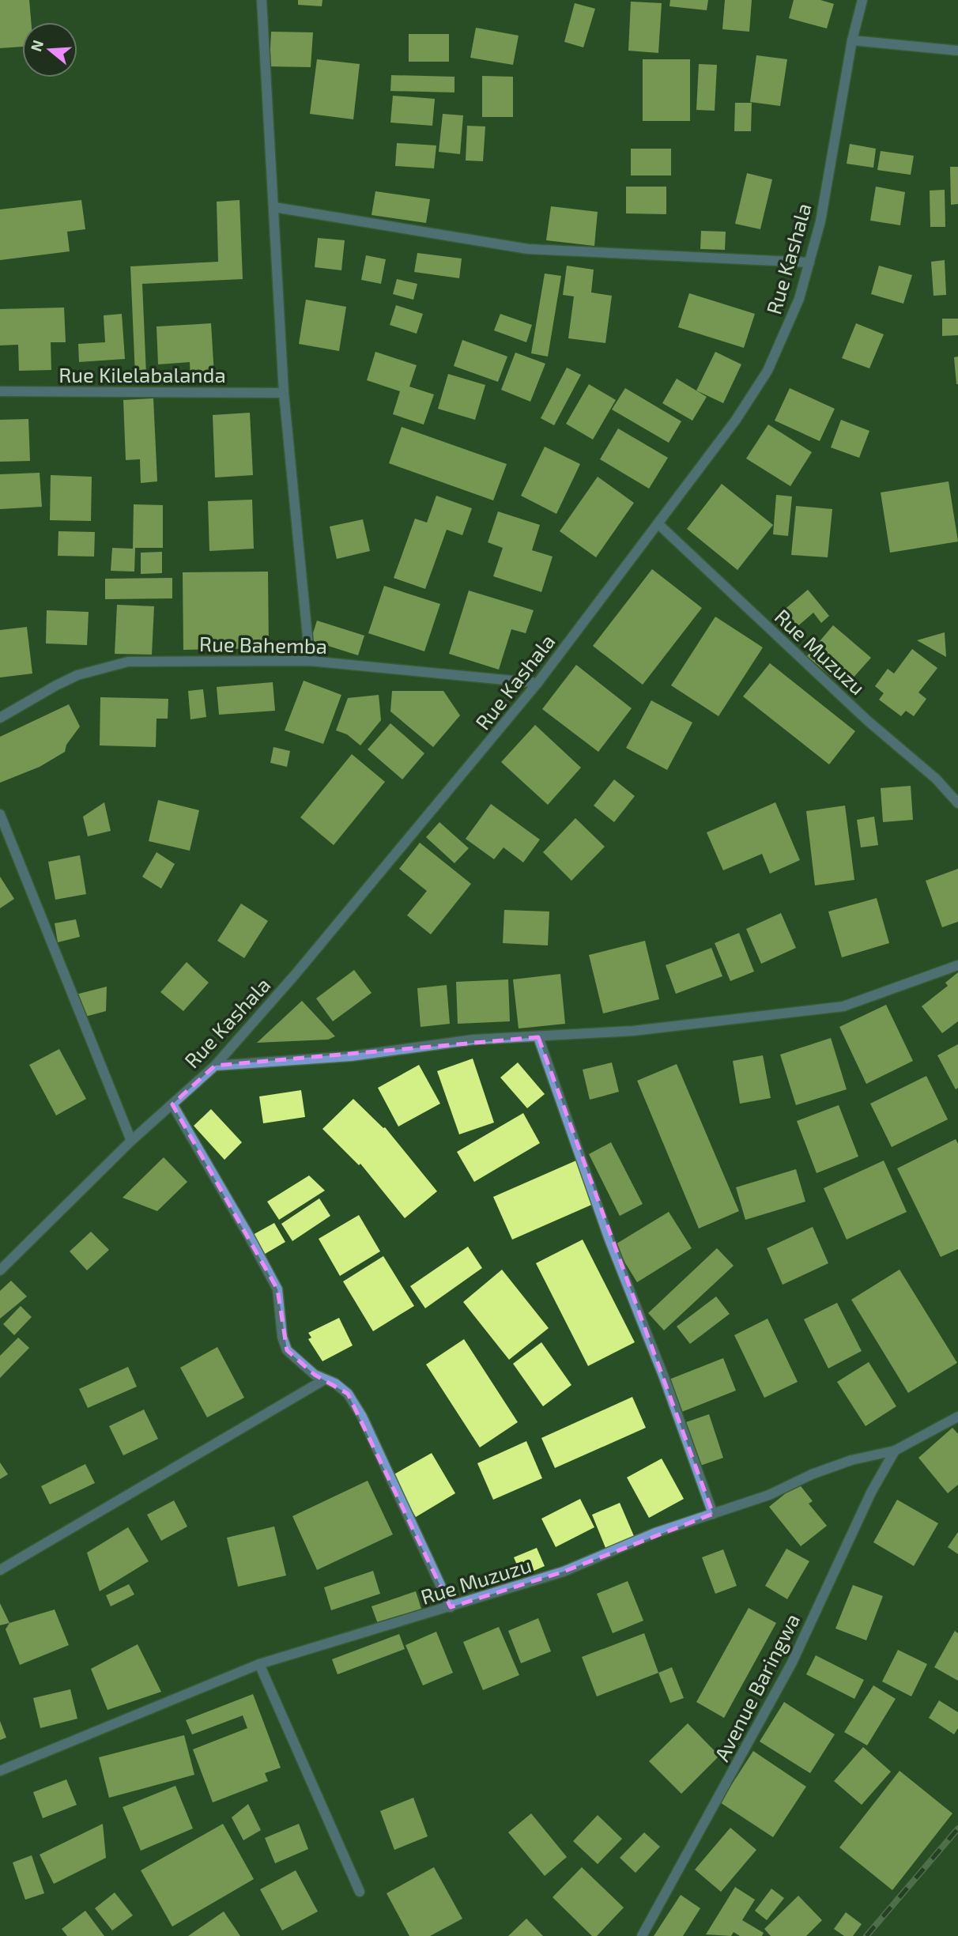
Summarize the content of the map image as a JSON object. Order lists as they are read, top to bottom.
{
  "streets": {
    "street": [
      "Rue Kashala",
      "Rue Kilelabalanda",
      "Rue Bahemba",
      "Rue Muzuzu",
      "Avenue Baringwa"
    ]
  },
  "crossings": [
    ["Rue Kashala", "Rue Bahemba"],
    ["Rue Kashala", "Rue Muzuzu"],
    ["Rue Muzuzu", "Avenue Baringwa"]
  ],
  "north": "left"
}
